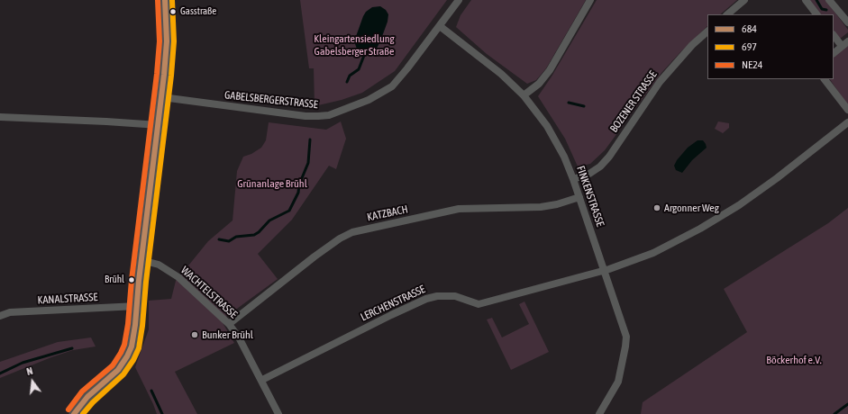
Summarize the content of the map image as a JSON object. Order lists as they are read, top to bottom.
{
  "streets": {
    "street": [
      "GABELSBERGERSTRASSE",
      "BOZENER STRASSE",
      "FINKENSTRASSE",
      "KATZBACH",
      "WACHTELSTRASSE",
      "KANALSTRASSE",
      "LERCHENSTRASSE"
    ]
  },
  "crossings": [
    ["GABELSBERGERSTRASSE", "FINKENSTRASSE"],
    ["BOZENER STRASSE", "FINKENSTRASSE"],
    ["FINKENSTRASSE", "KATZBACH"],
    ["FINKENSTRASSE", "LERCHENSTRASSE"],
    ["KATZBACH", "WACHTELSTRASSE"],
    ["WACHTELSTRASSE", "LERCHENSTRASSE"]
  ],
  "parks": ["Kleingartensiedlung Gabelsberger Straße", "Grünanlage Brühl", "Böckerhof e.V."],
  "places": [
    "Gasstraße",
    "Argonner Weg",
    "Brühl",
    "Bunker Brühl"
  ],
  "lines": ["transit line 684", "transit line 697", "transit line NE24"],
  "legend": ["684", "697", "NE24"],
  "north": "top"
}
